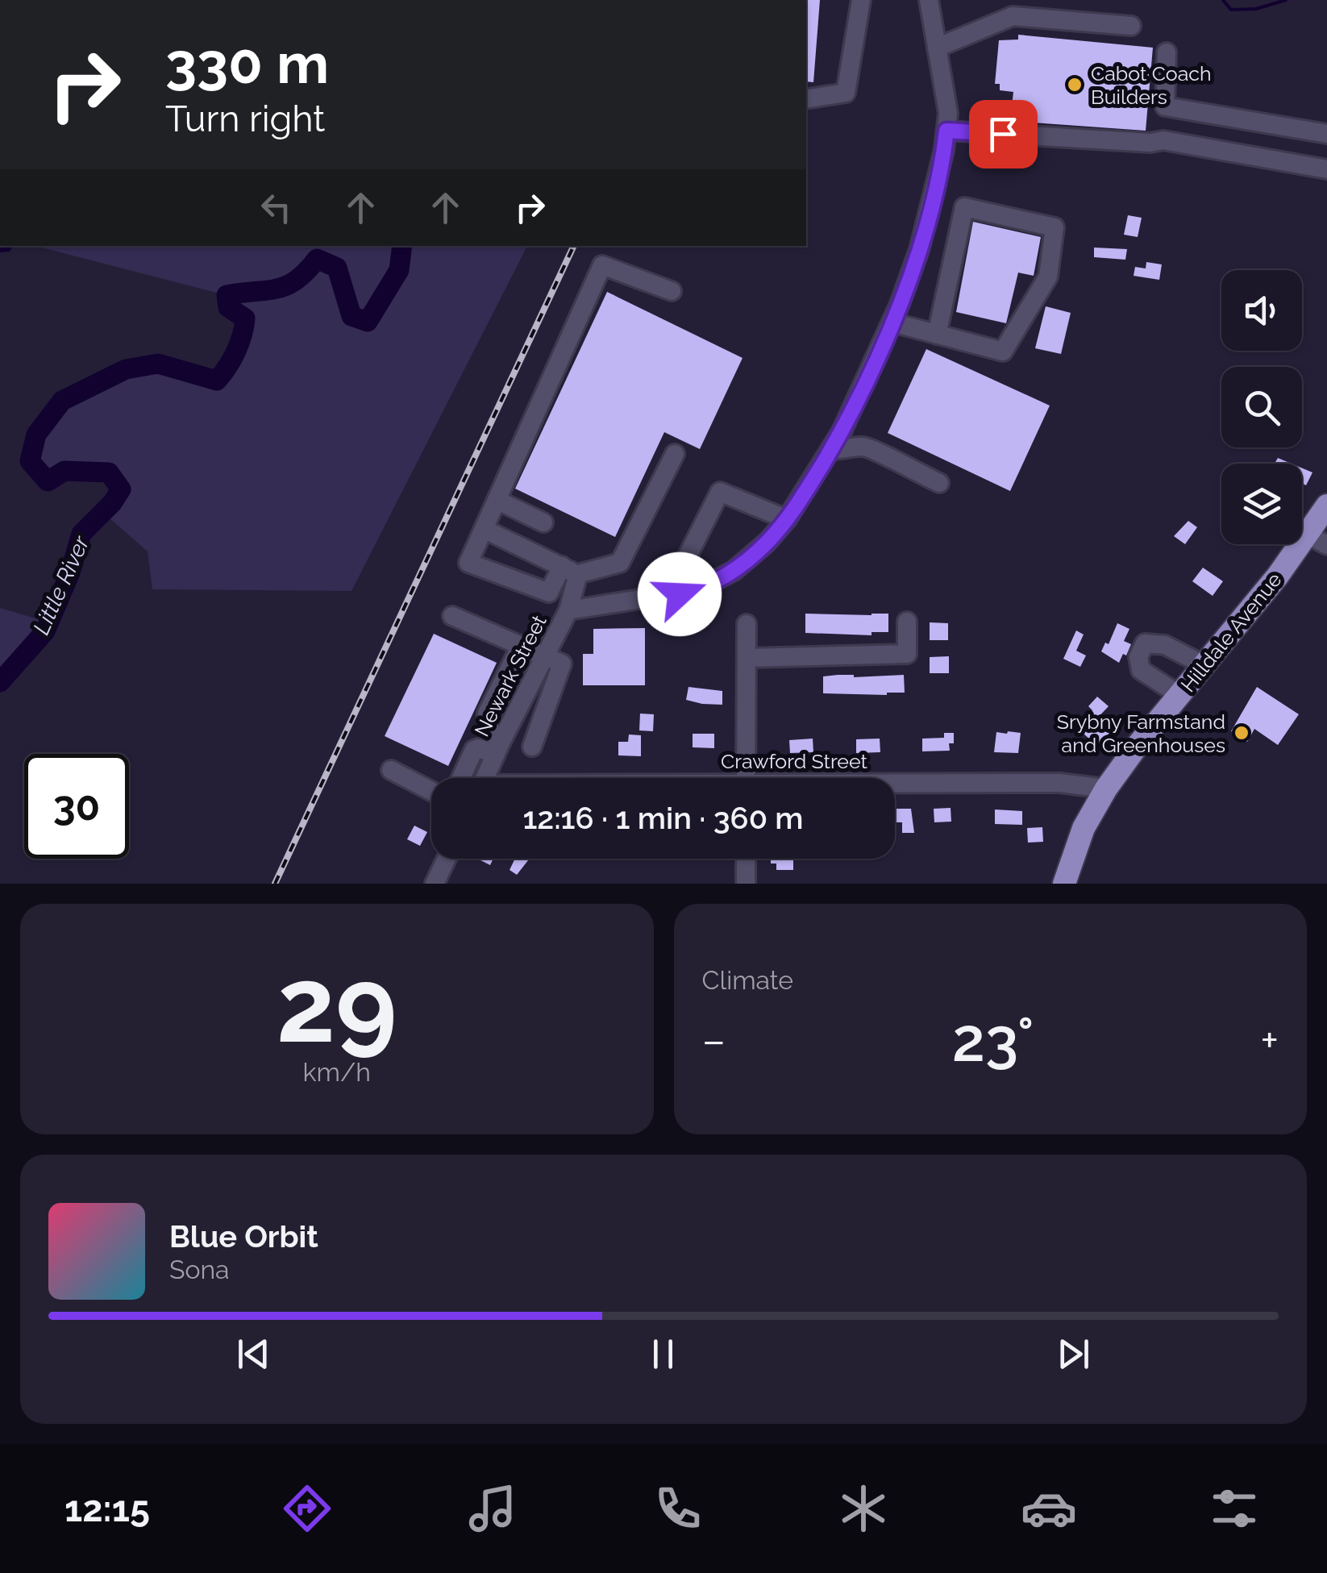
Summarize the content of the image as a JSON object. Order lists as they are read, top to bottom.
{
  "streets": {
    "main road": ["Hilldale Avenue"],
    "street": ["Newark Street", "Crawford Street"]
  },
  "crossings": [
    ["Hilldale Avenue", "Crawford Street"]
  ],
  "water": ["Little River"],
  "places": ["Cabot Coach Builders", "Srybny Farmstand and Greenhouses"],
  "page": {
    "turn": ["330 m", "Turn right"],
    "limit": "30",
    "trip": "12:16 · 1 min · 360 m",
    "tile": [
      ["29", "km/h"],
      "Climate"
    ],
    "heat": ["−", "23°", "+"],
    "song": ["Blue Orbit", "Sona"],
    "tabs": "12:15"
  }
}
